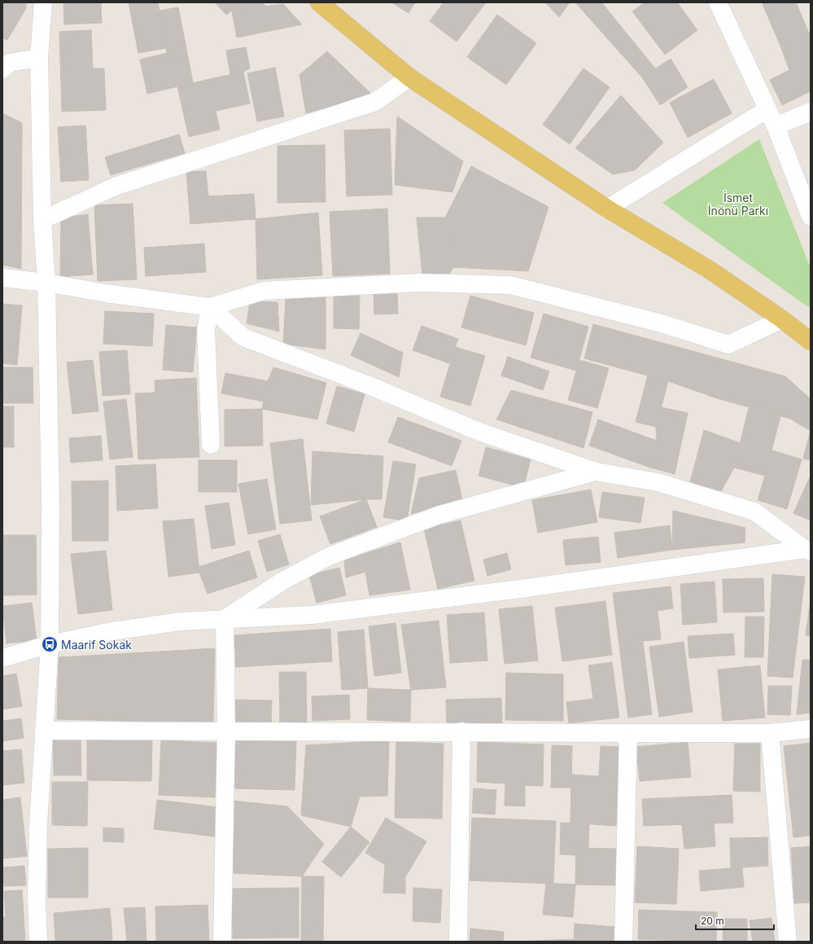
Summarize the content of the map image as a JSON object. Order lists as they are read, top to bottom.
{
  "parks": ["İsmet İnönü Parkı"],
  "places": {
    "bus stop": ["Maarif Sokak"]
  },
  "scale_bar": "20 m"
}
